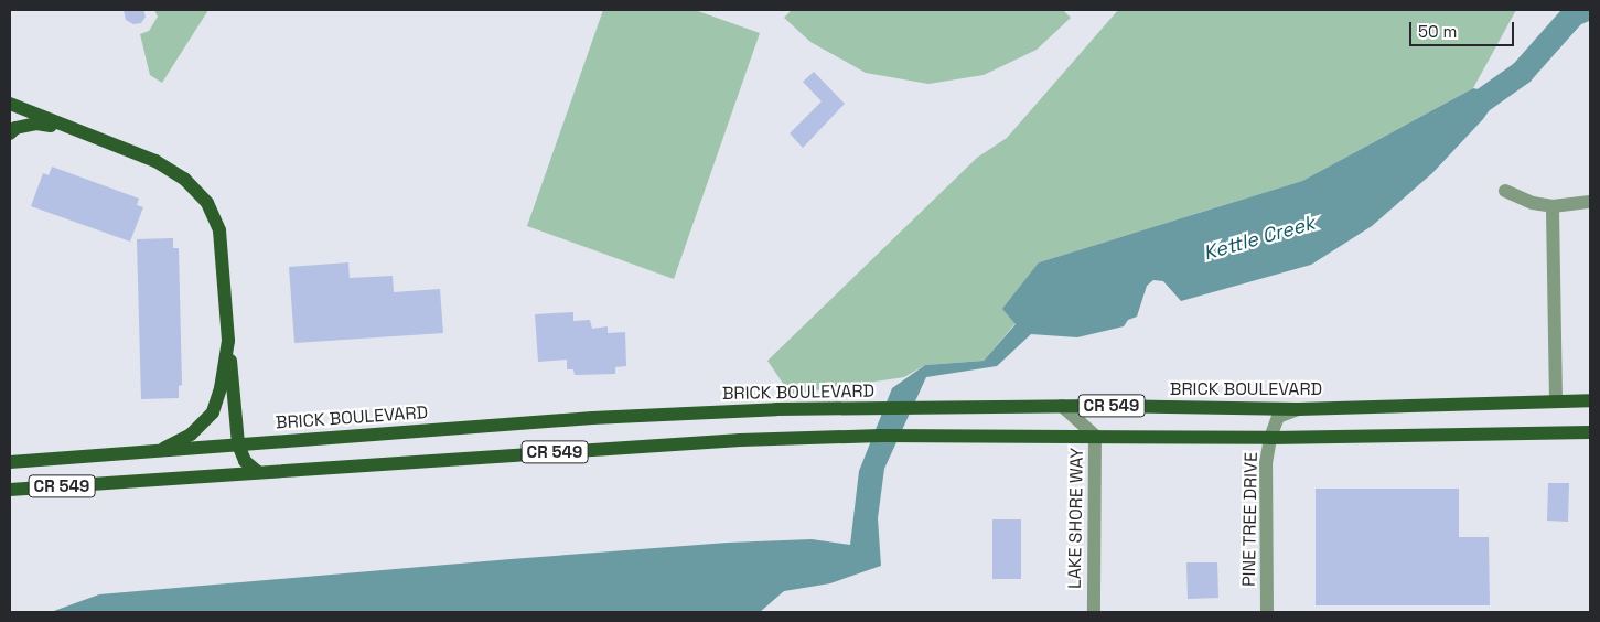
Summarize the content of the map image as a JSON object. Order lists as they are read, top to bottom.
{
  "streets": {
    "main road": ["BRICK BOULEVARD", "CR 549"],
    "street": ["LAKE SHORE WAY", "PINE TREE DRIVE"]
  },
  "crossings": [
    ["BRICK BOULEVARD", "LAKE SHORE WAY"],
    ["BRICK BOULEVARD", "PINE TREE DRIVE"],
    ["CR 549", "LAKE SHORE WAY"],
    ["CR 549", "PINE TREE DRIVE"]
  ],
  "water": ["Kettle Creek"],
  "scale_bar": "50 m"
}
